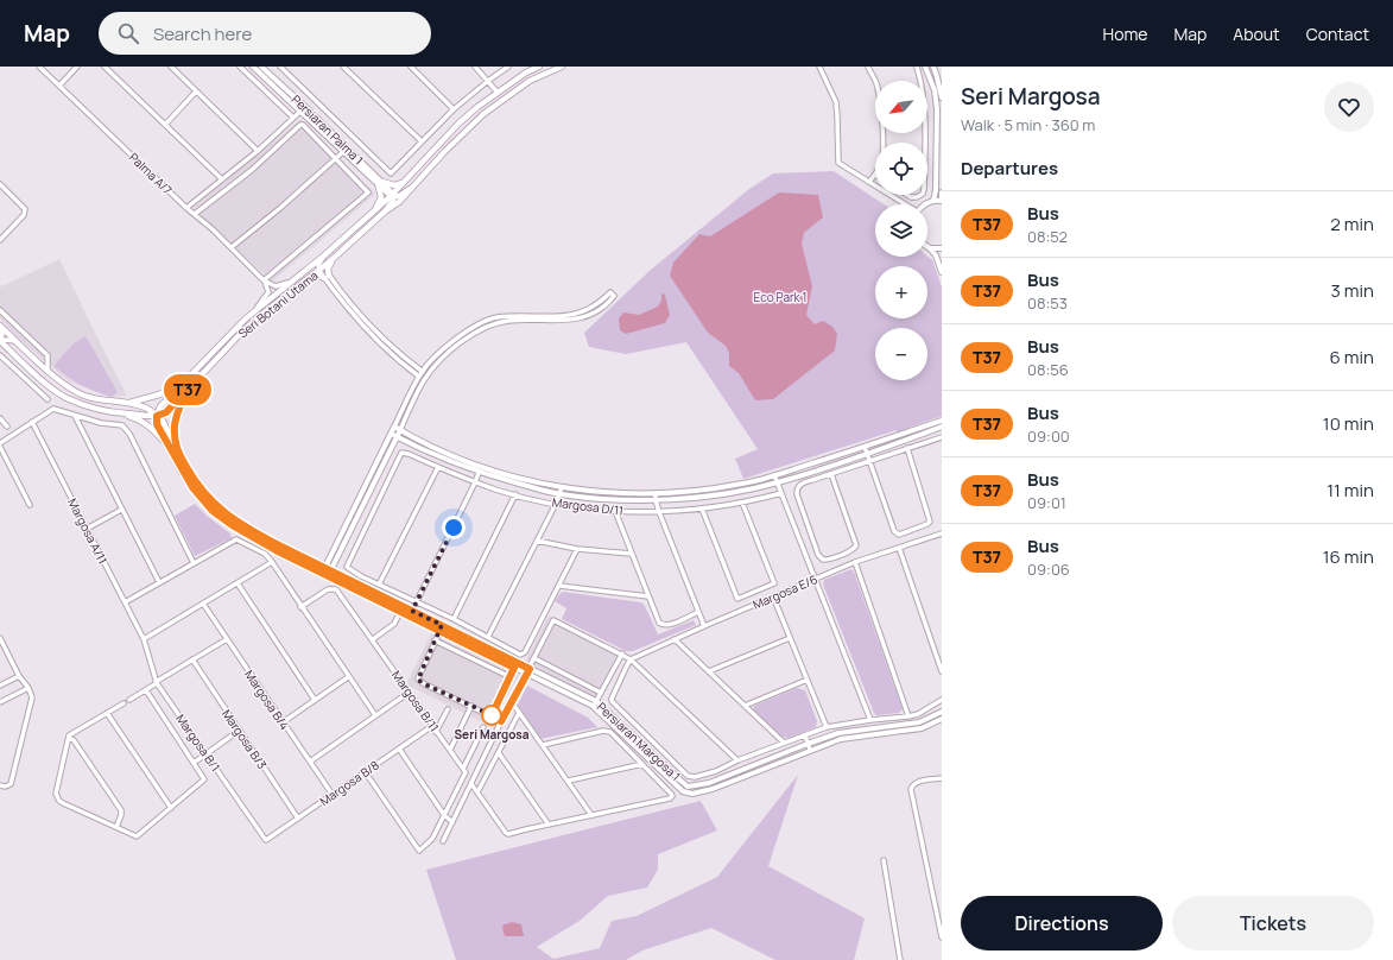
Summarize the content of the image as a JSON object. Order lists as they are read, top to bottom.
{
  "streets": {
    "main road": ["Seri Botani Utama"],
    "street": [
      "Persiaran Palma 1",
      "Palma A/7",
      "Margosa D/11",
      "Margosa A/11",
      "Margosa E/6",
      "Margosa B/4",
      "Margosa B/11",
      "Margosa B/3",
      "Persiaran Margosa 1",
      "Margosa B/1",
      "Margosa B/8"
    ]
  },
  "crossings": [
    ["Persiaran Palma 1", "Seri Botani Utama"],
    ["Seri Botani Utama", "Persiaran Margosa 1"],
    ["Margosa A/11", "Margosa B/1"],
    ["Margosa B/4", "Margosa B/8"],
    ["Margosa B/11", "Margosa B/8"],
    ["Margosa B/3", "Margosa B/8"],
    ["Margosa B/1", "Margosa B/8"]
  ],
  "parks": ["Eco Park 1"],
  "places": ["Seri Margosa"],
  "lines": ["bus line T37"],
  "north": "bottom left",
  "page": {
    "header": "Map",
    "search": "Search here",
    "nav": [
      "Home",
      "Map",
      "About",
      "Contact"
    ],
    "on_map": "T37",
    "heading": [
      ["Seri Margosa", "Walk · 5 min · 360 m"],
      "Departures"
    ],
    "map_buttons": ["+", "−"],
    "list": [
      {
        "mark": "T37",
        "name": "Bus",
        "note": "08:52",
        "value": "2 min"
      },
      {
        "mark": "T37",
        "name": "Bus",
        "note": "08:53",
        "value": "3 min"
      },
      {
        "mark": "T37",
        "name": "Bus",
        "note": "08:56",
        "value": "6 min"
      },
      {
        "mark": "T37",
        "name": "Bus",
        "note": "09:00",
        "value": "10 min"
      },
      {
        "mark": "T37",
        "name": "Bus",
        "note": "09:01",
        "value": "11 min"
      },
      {
        "mark": "T37",
        "name": "Bus",
        "note": "09:06",
        "value": "16 min"
      }
    ],
    "buttons": ["Directions", "Tickets"]
  }
}
